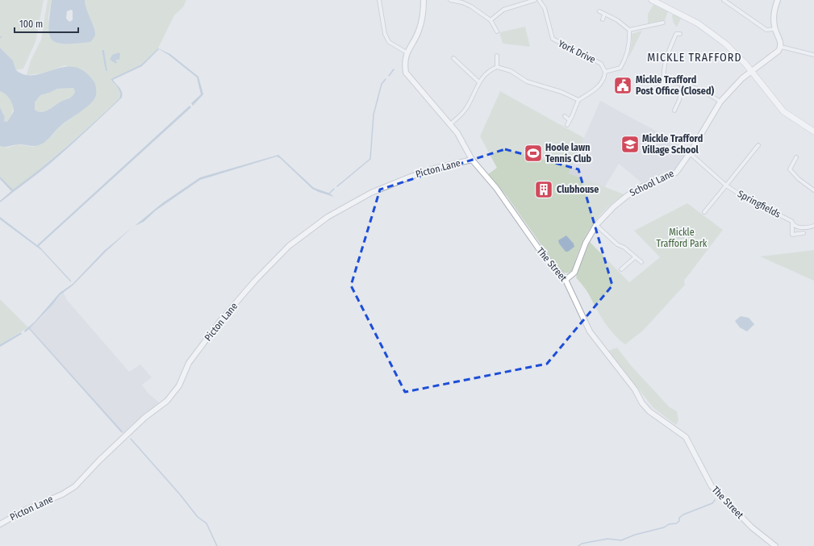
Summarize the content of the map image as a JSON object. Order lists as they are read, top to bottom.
{
  "streets": {
    "street": [
      "York Drive",
      "Picton Lane",
      "School Lane",
      "Springfields",
      "The Street"
    ]
  },
  "crossings": [
    ["Picton Lane", "The Street"],
    ["School Lane", "Springfields"],
    ["School Lane", "The Street"]
  ],
  "districts": ["MICKLE TRAFFORD"],
  "parks": ["Mickle Trafford Park"],
  "places": {
    "public building": ["Mickle Trafford Post Office (Closed)"],
    "school or university": ["Mickle Trafford Village School"],
    "sports": ["Hoole lawn Tennis Club"],
    "building": ["Clubhouse"]
  },
  "scale_bar": "100 m"
}
